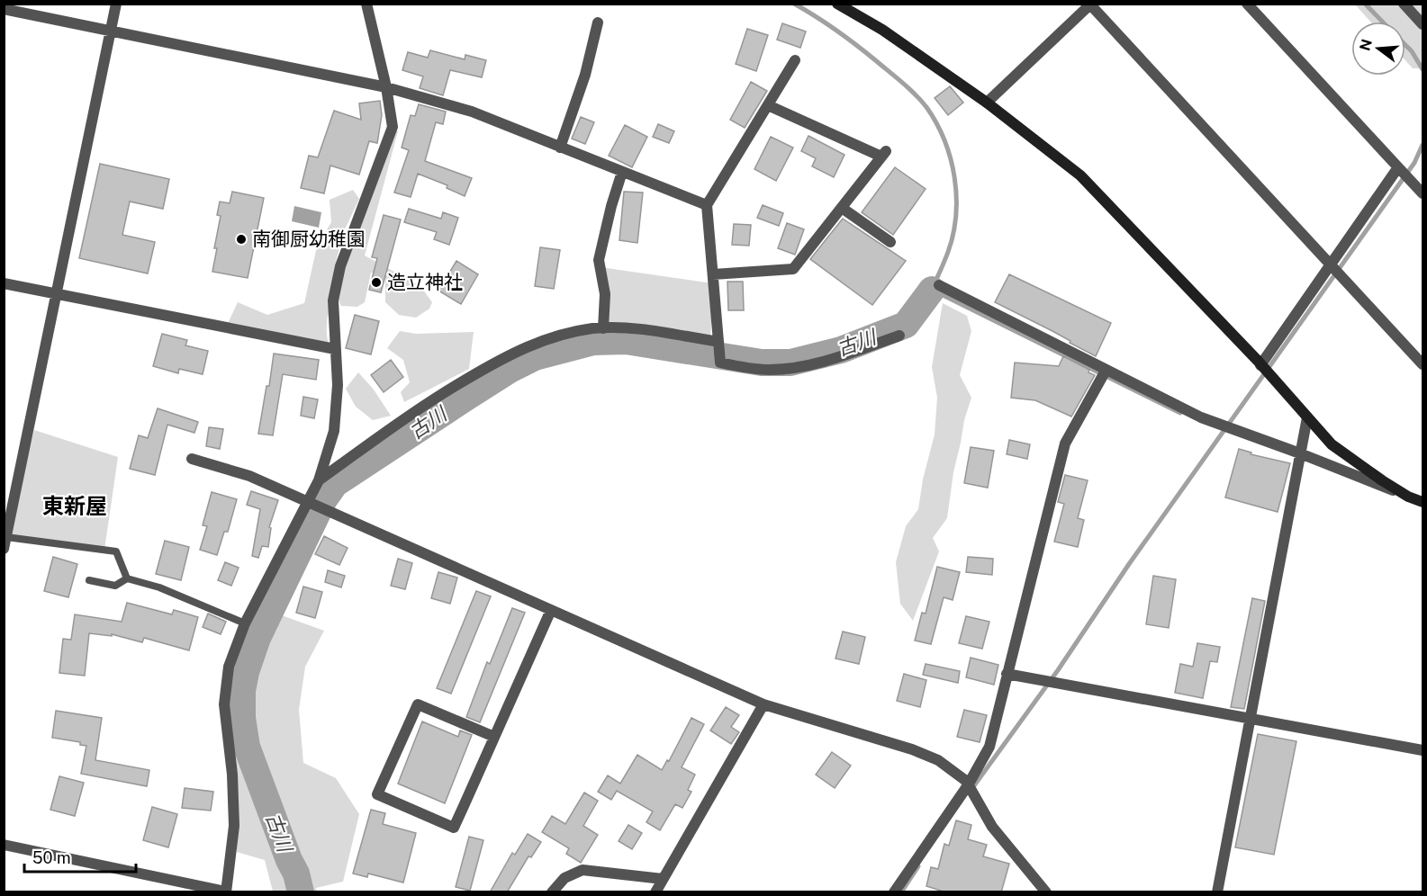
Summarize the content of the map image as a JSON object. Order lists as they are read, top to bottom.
{
  "districts": ["東新屋"],
  "water": ["古川"],
  "places": ["南御厨幼稚園", "造立神社"],
  "scale_bar": "50 m",
  "north": "left"
}
